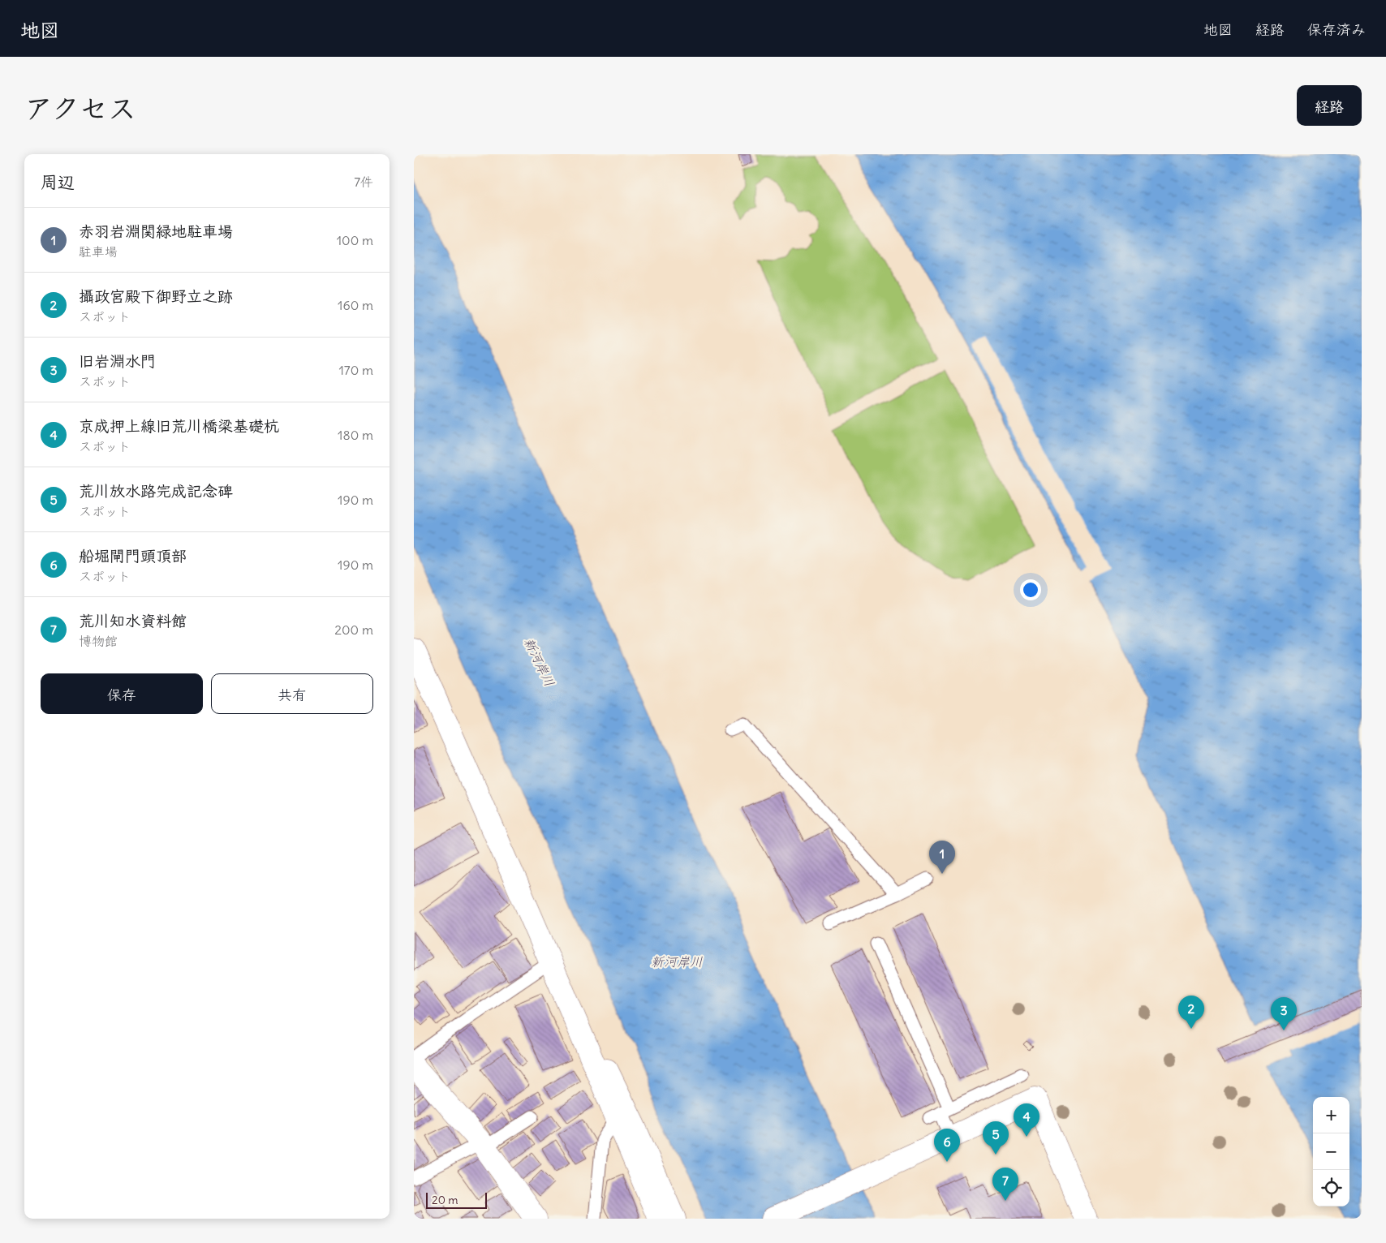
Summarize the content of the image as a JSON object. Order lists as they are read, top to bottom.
{
  "water": ["新河岸川"],
  "scale_bar": "20 m",
  "page": {
    "header": "地図",
    "nav": ["地図", "経路", "保存済み"],
    "title": "アクセス",
    "buttons": [
      "経路",
      ["保存", "共有"]
    ],
    "heading": ["周辺", "7件"],
    "list": [
      {
        "mark": "1",
        "name": "赤羽岩淵関緑地駐車場",
        "note": "駐車場",
        "value": "100 m"
      },
      {
        "mark": "2",
        "name": "攝政宮殿下御野立之跡",
        "note": "スポット",
        "value": "160 m"
      },
      {
        "mark": "3",
        "name": "旧岩淵水門",
        "note": "スポット",
        "value": "170 m"
      },
      {
        "mark": "4",
        "name": "京成押上線旧荒川橋梁基礎杭",
        "note": "スポット",
        "value": "180 m"
      },
      {
        "mark": "5",
        "name": "荒川放水路完成記念碑",
        "note": "スポット",
        "value": "190 m"
      },
      {
        "mark": "6",
        "name": "船堀閘門頭頂部",
        "note": "スポット",
        "value": "190 m"
      },
      {
        "mark": "7",
        "name": "荒川知水資料館",
        "note": "博物館",
        "value": "200 m"
      }
    ],
    "pins": [
      "1",
      "2",
      "3",
      "4",
      "5",
      "6",
      "7"
    ],
    "map_buttons": ["+", "−"],
    "scale": "20 m"
  }
}
